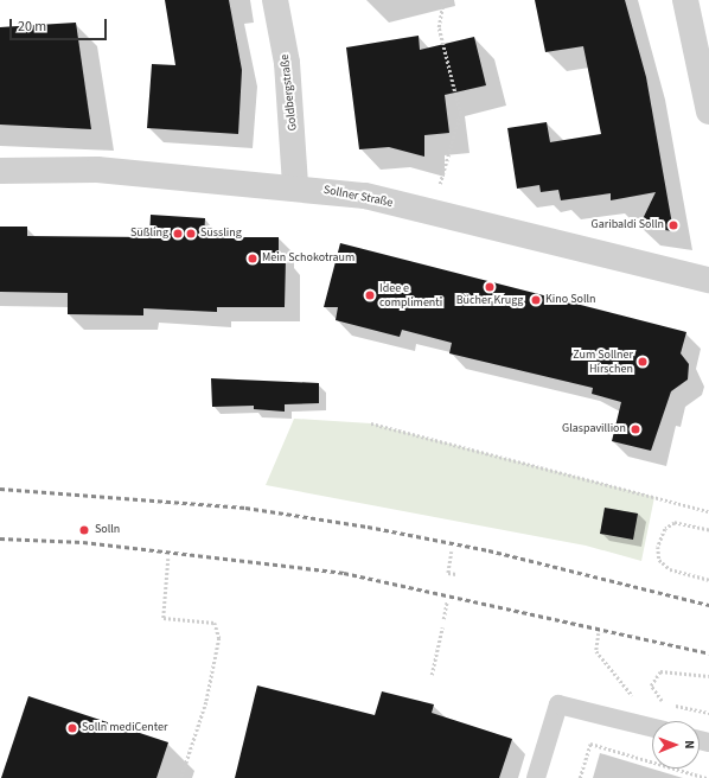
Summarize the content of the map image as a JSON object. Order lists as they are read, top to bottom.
{
  "streets": {
    "street": ["Goldbergstraße", "Sollner Straße"]
  },
  "crossings": [
    ["Goldbergstraße", "Sollner Straße"]
  ],
  "places": [
    "Garibaldi Solln",
    "Süßling",
    "Süssling",
    "Mein Schokotraum",
    "Bücher Krugg",
    "Idee e complimenti",
    "Kino Solln",
    "Zum Sollner Hirschen",
    "Glaspavillion",
    "Solln",
    "Solln mediCenter"
  ],
  "scale_bar": "20 m",
  "north": "right"
}
